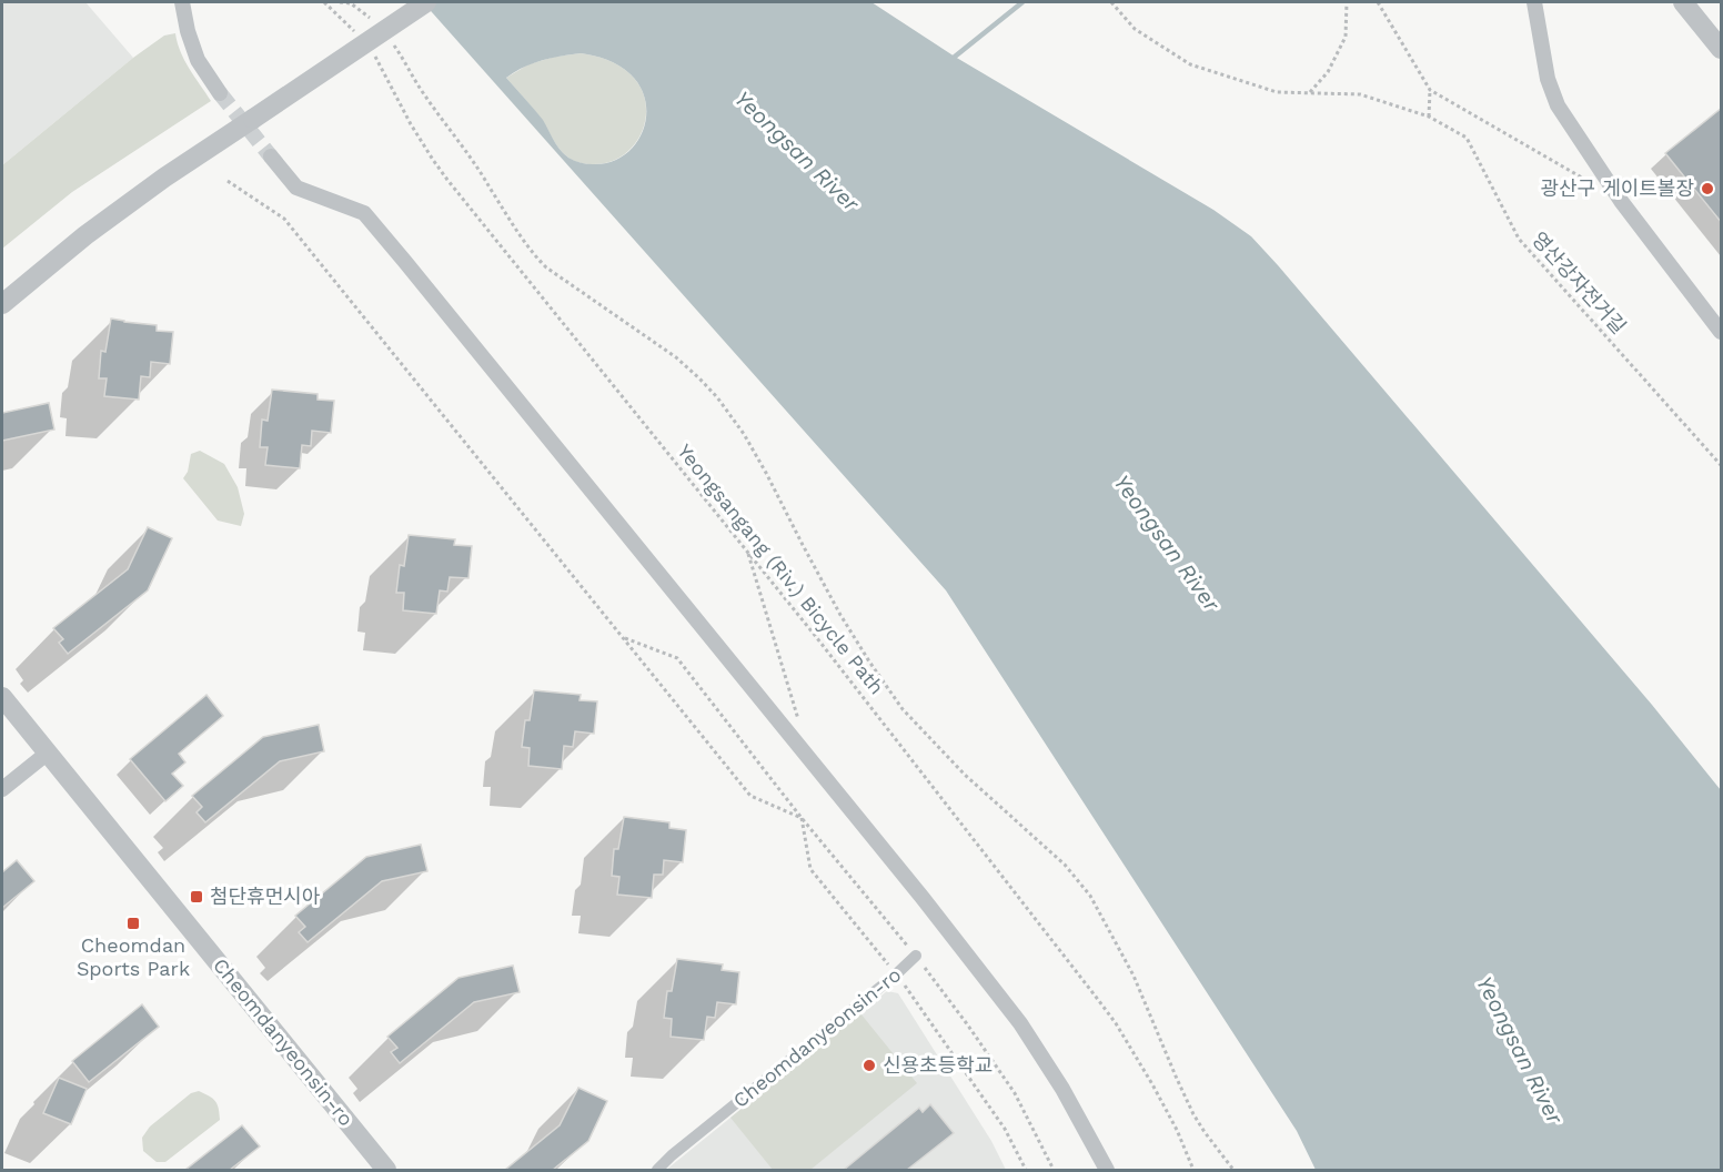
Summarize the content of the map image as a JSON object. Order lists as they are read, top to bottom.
{
  "streets": {
    "street": ["Cheomdanyeonsin-ro"],
    "path": ["영산강자전거길", "Yeongsangang (Riv.) Bicycle Path"]
  },
  "water": ["Yeongsan River"],
  "places": {
    "other": ["광산구 게이트볼장", "신용초등학교"],
    "transit": ["첨단휴먼시아", "Cheomdan Sports Park"]
  }
}
